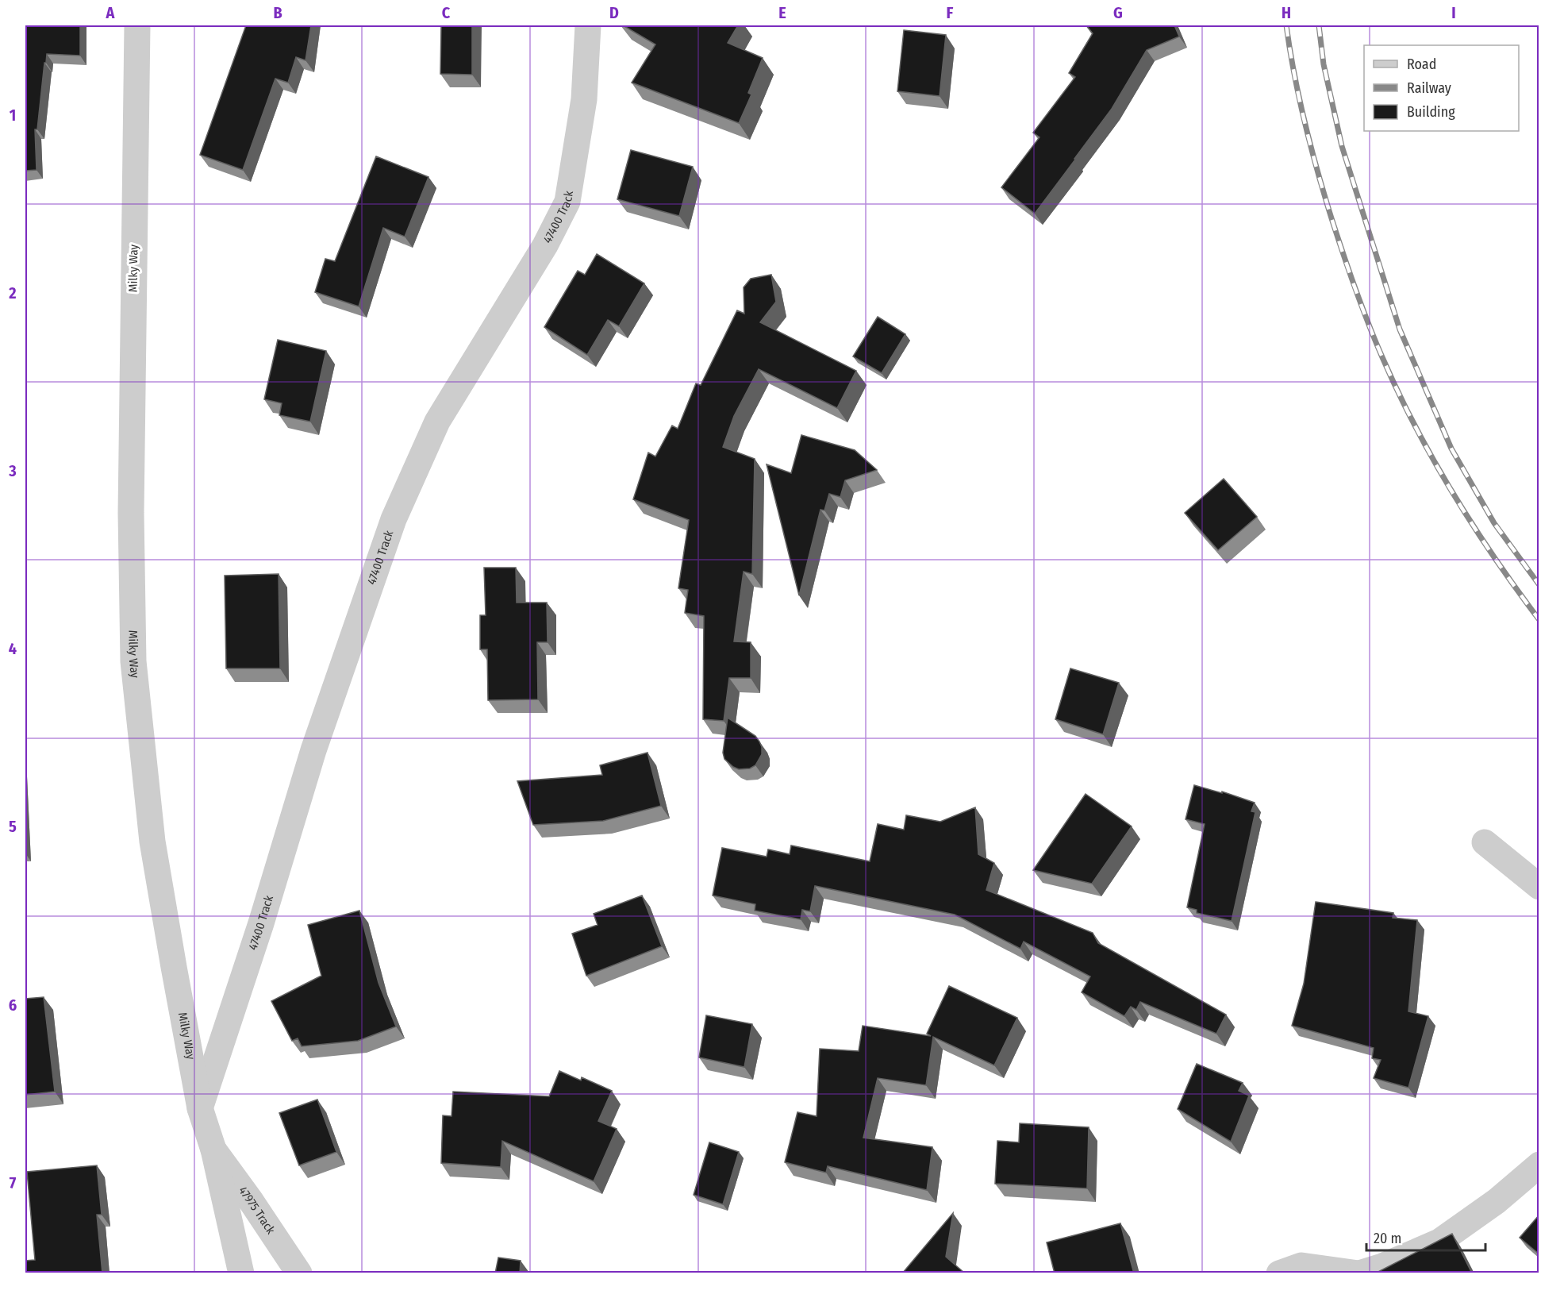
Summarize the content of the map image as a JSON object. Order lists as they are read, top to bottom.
{
  "streets": {
    "street": ["47400 Track", "Milky Way", "47975 Track"]
  },
  "crossings": [
    ["47400 Track", "Milky Way"],
    ["Milky Way", "47975 Track"]
  ],
  "legend": ["Road", "Railway", "Building"],
  "scale_bar": "20 m",
  "grid": {
    "columns": [
      "A",
      "B",
      "C",
      "D",
      "E",
      "F",
      "G",
      "H",
      "I"
    ],
    "rows": [
      "1",
      "2",
      "3",
      "4",
      "5",
      "6",
      "7"
    ]
  }
}
